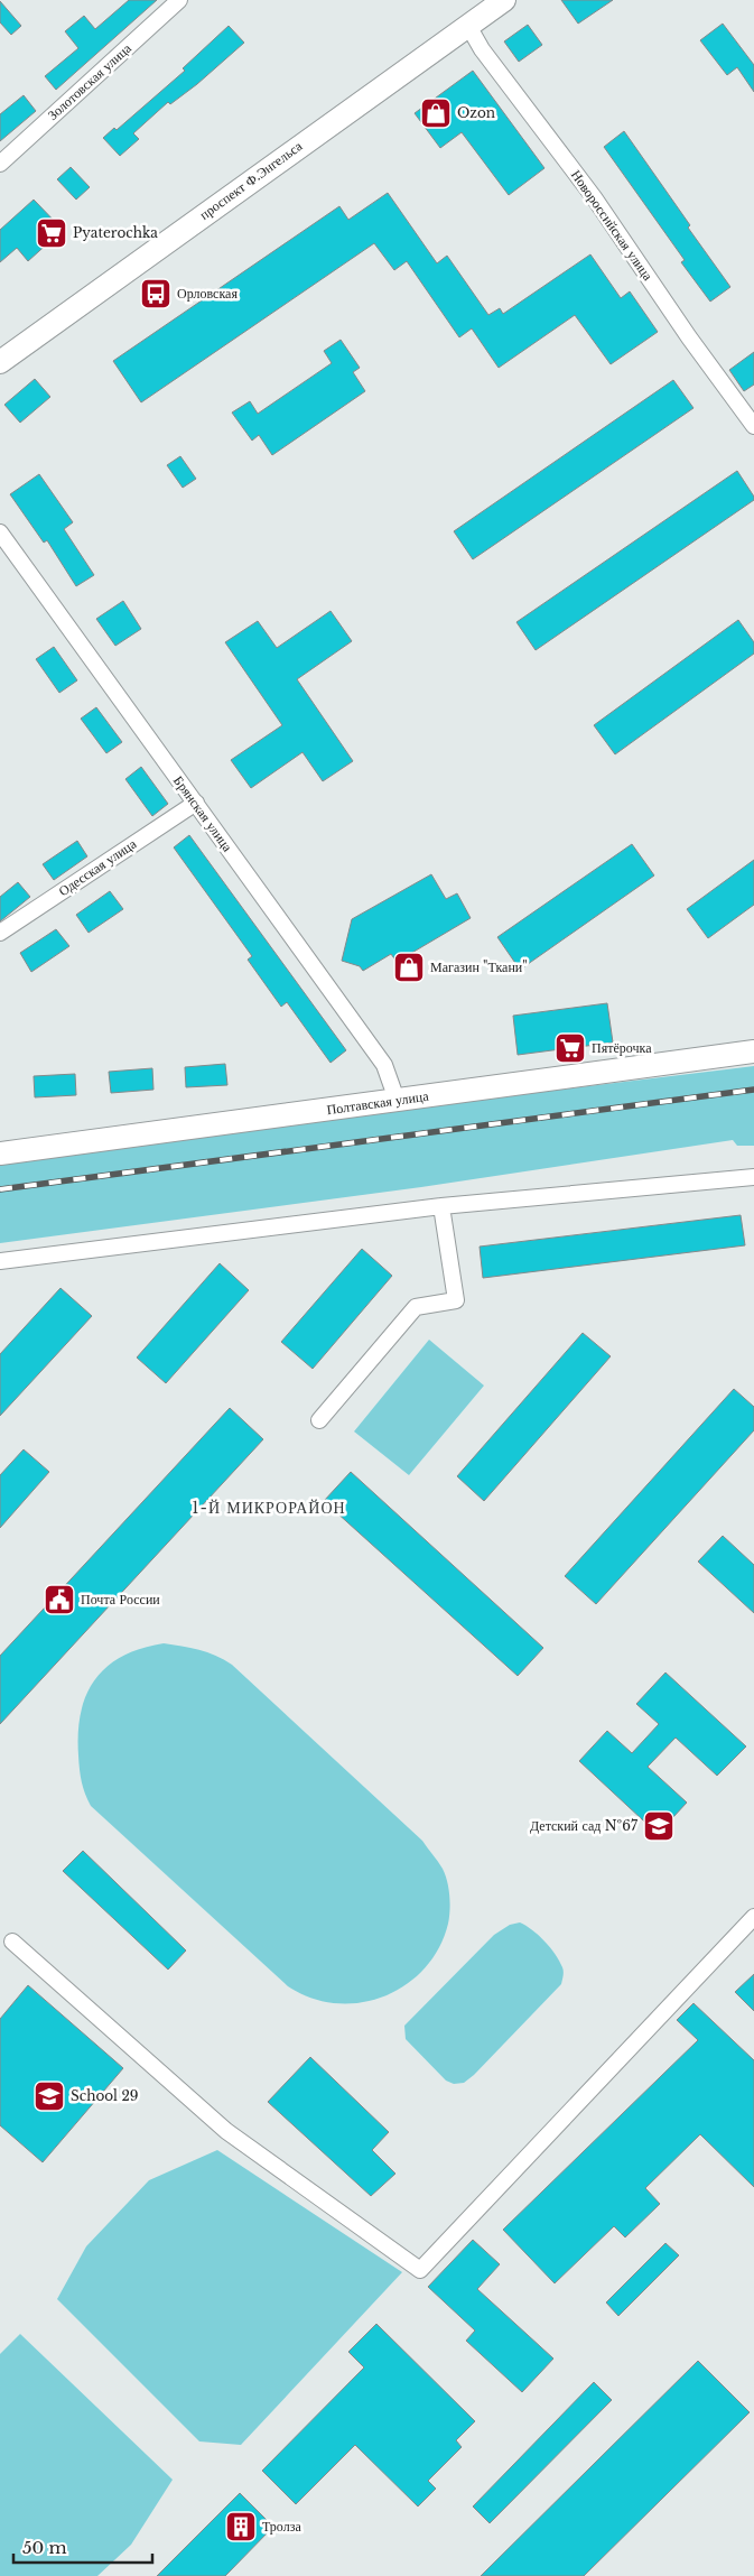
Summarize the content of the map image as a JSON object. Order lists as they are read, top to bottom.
{
  "streets": {
    "street": [
      "Золотовская улица",
      "проспект Ф.Энгельса",
      "Новороссийская улица",
      "Брянская улица",
      "Одесская улица",
      "Полтавская улица"
    ]
  },
  "crossings": [
    ["проспект Ф.Энгельса", "Новороссийская улица"],
    ["Брянская улица", "Одесская улица"],
    ["Брянская улица", "Полтавская улица"]
  ],
  "districts": ["1-Й МИКРОРАЙОН"],
  "places": {
    "shop": ["Ozon", "Магазин \"Ткани\""],
    "supermarket": ["Pyaterochka", "Пятёрочка"],
    "bus stop": ["Орловская"],
    "public building": ["Почта России"],
    "school or university": ["Детский сад №67", "School 29"],
    "building": ["Тролза"]
  },
  "scale_bar": "50 m"
}
